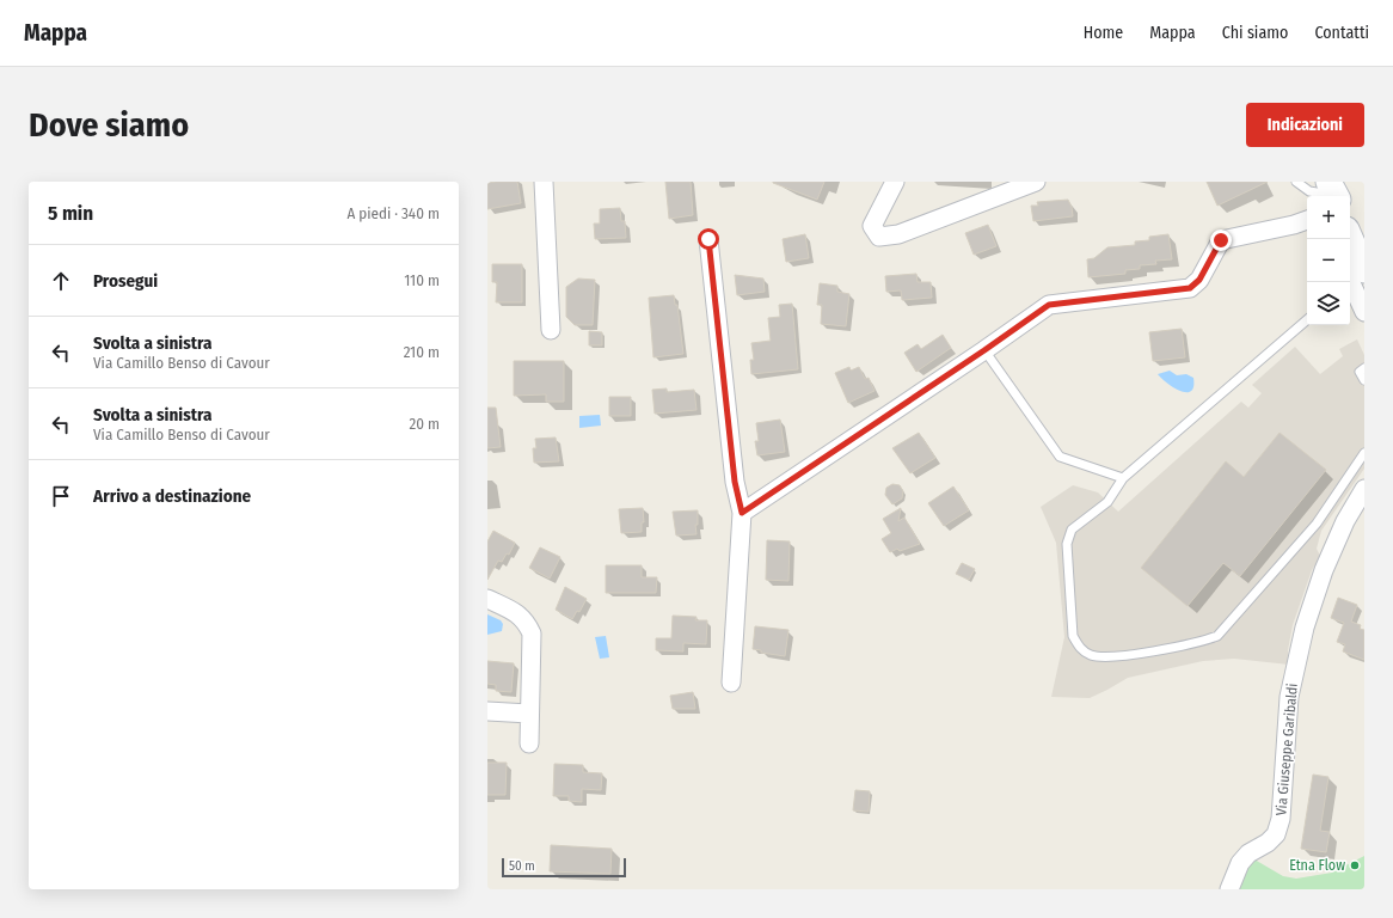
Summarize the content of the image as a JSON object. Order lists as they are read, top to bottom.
{
  "streets": {
    "street": ["Via Giuseppe Garibaldi"]
  },
  "places": ["Etna Flow"],
  "scale_bar": "50 m",
  "page": {
    "header": "Mappa",
    "nav": [
      "Home",
      "Mappa",
      "Chi siamo",
      "Contatti"
    ],
    "buttons": "Indicazioni",
    "title": "Dove siamo",
    "heading": ["5 min", "A piedi · 340 m"],
    "map_buttons": ["+", "−"],
    "list": [
      ["Prosegui", "110 m"],
      ["Svolta a sinistra", "Via Camillo Benso di Cavour", "210 m"],
      ["Svolta a sinistra", "Via Camillo Benso di Cavour", "20 m"],
      "Arrivo a destinazione"
    ],
    "scale": "50 m"
  }
}
